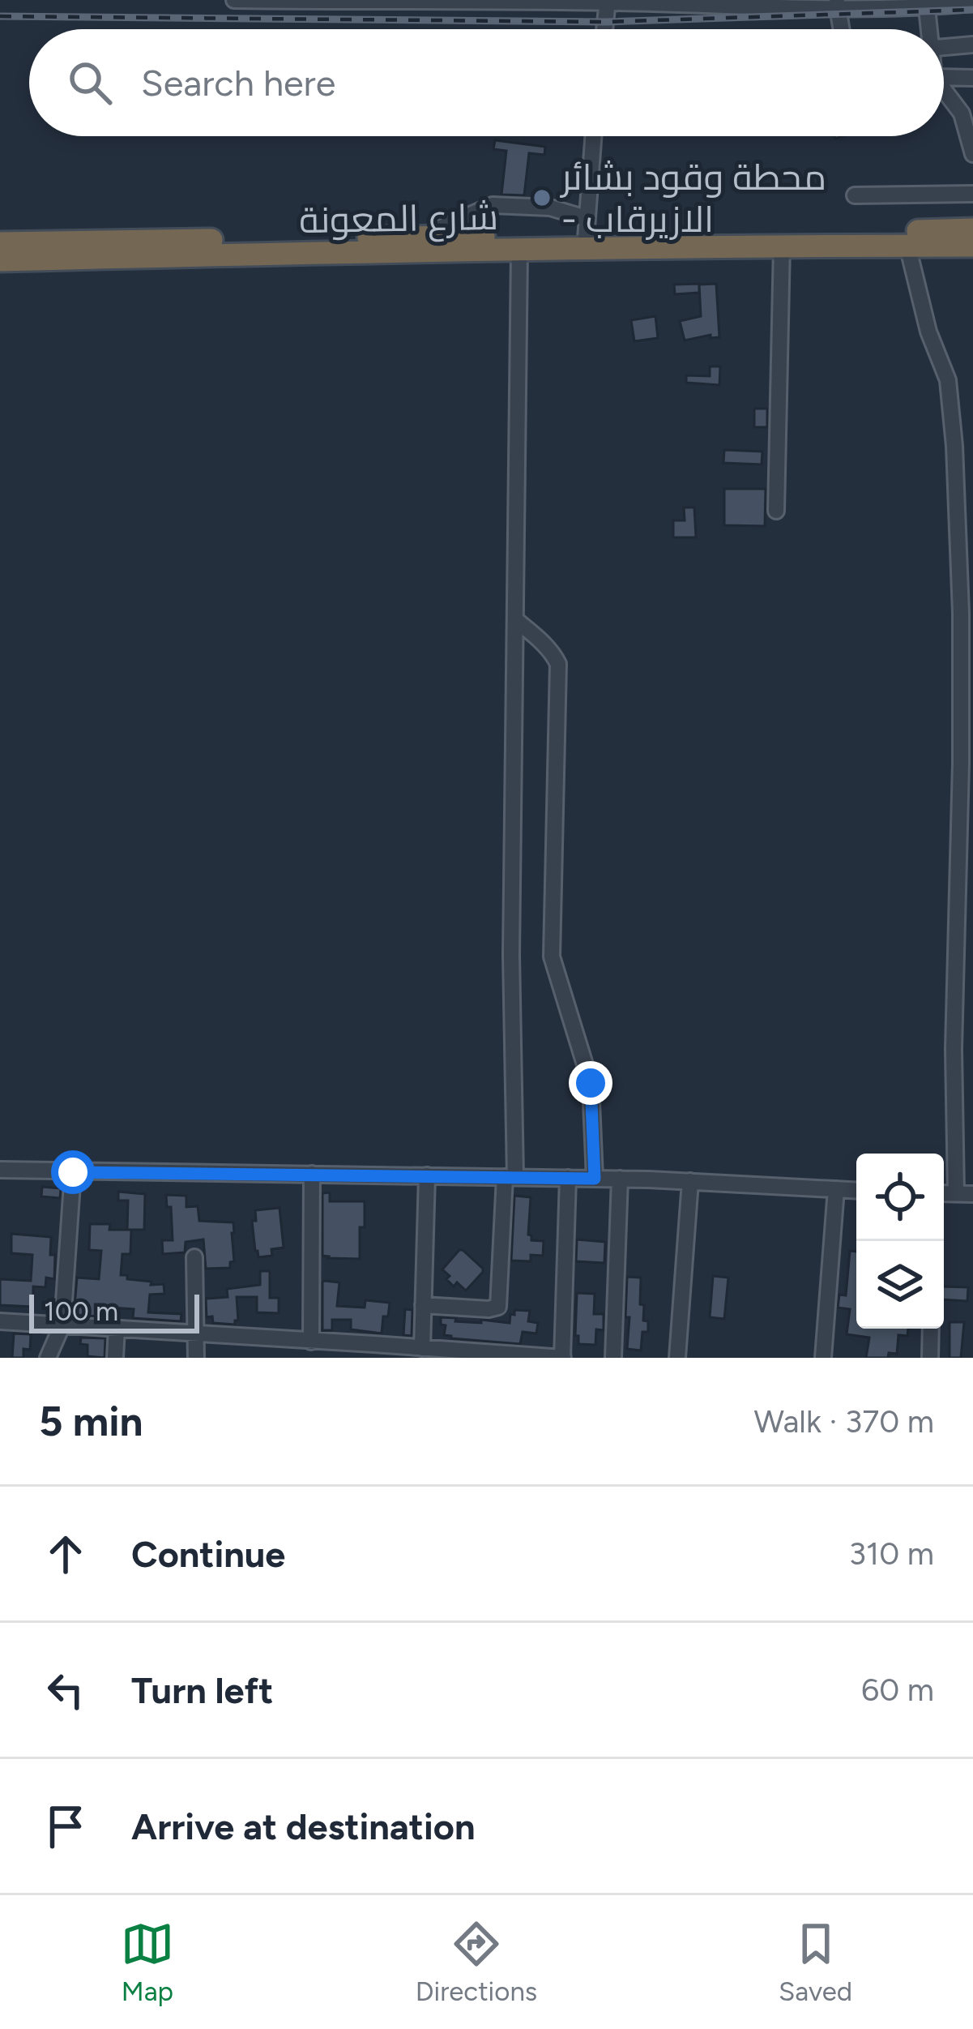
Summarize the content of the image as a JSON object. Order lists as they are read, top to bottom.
{
  "streets": {
    "highway": ["شارع المعونة"]
  },
  "places": ["محطة وقود بشائر - الازيرقاب"],
  "scale_bar": "100 m",
  "page": {
    "search": "Search here",
    "scale": "100 m",
    "heading": ["5 min", "Walk · 370 m"],
    "list": [
      ["Continue", "310 m"],
      ["Turn left", "60 m"],
      "Arrive at destination"
    ],
    "nav": ["Map", "Directions", "Saved"]
  }
}
